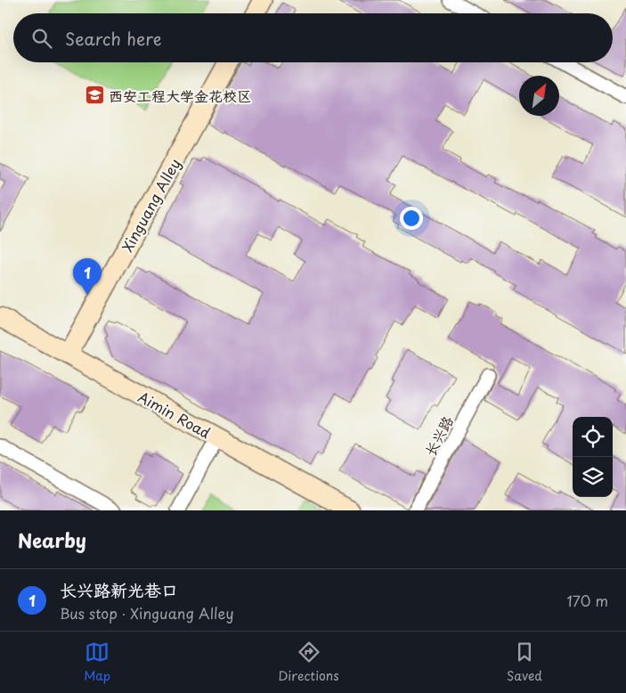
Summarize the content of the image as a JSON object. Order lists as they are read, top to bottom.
{
  "streets": {
    "street": ["Xinguang Alley", "Aimin Road", "长兴路"]
  },
  "crossings": [
    ["Xinguang Alley", "Aimin Road"]
  ],
  "places": {
    "school or university": ["西安工程大学金花校区"]
  },
  "north": "top right",
  "page": {
    "search": "Search here",
    "pins": "1",
    "heading": "Nearby",
    "list": [
      {
        "mark": "1",
        "name": "长兴路新光巷口",
        "note": "Bus stop · Xinguang Alley",
        "value": "170 m"
      }
    ],
    "nav": ["Map", "Directions", "Saved"]
  }
}
